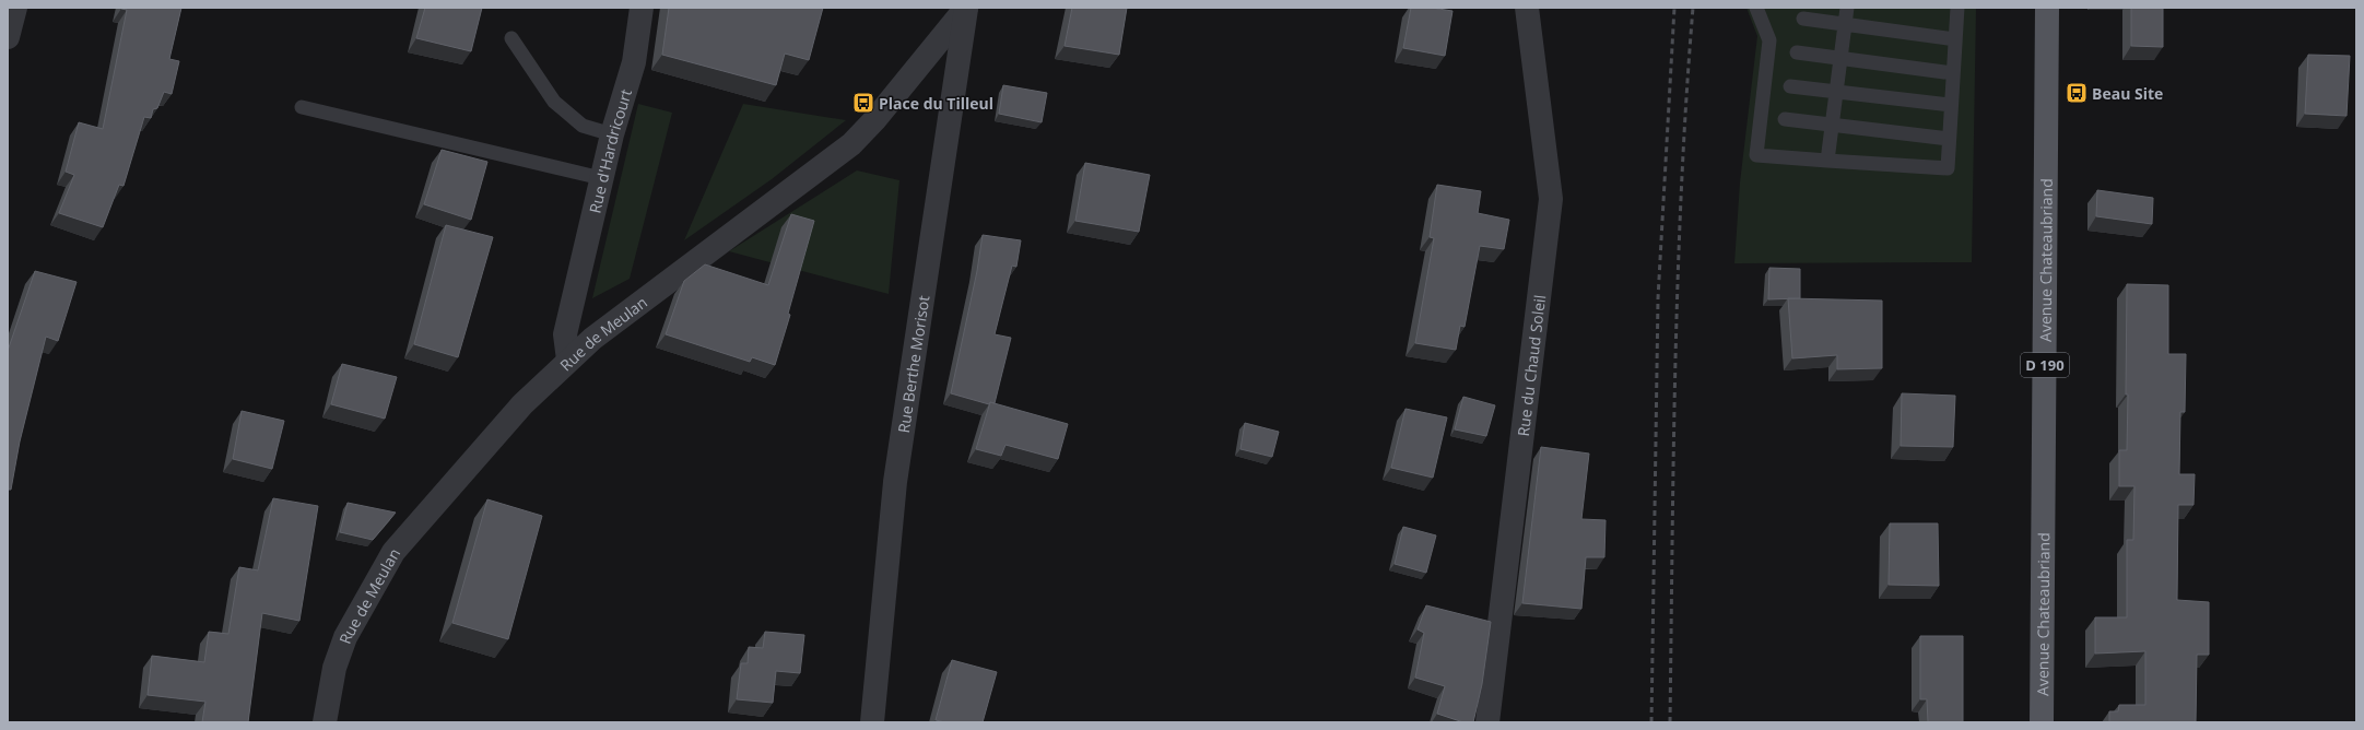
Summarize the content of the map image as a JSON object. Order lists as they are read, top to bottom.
{
  "streets": {
    "main road": ["Avenue Chateaubriand", "D 190"],
    "street": [
      "Rue d'Hardricourt",
      "Rue de Meulan",
      "Rue Berthe Morisot",
      "Rue du Chaud Soleil"
    ]
  },
  "crossings": [
    ["Rue d'Hardricourt", "Rue de Meulan"],
    ["Rue de Meulan", "Rue Berthe Morisot"]
  ],
  "places": {
    "bus stop": ["Beau Site", "Place du Tilleul"]
  }
}
